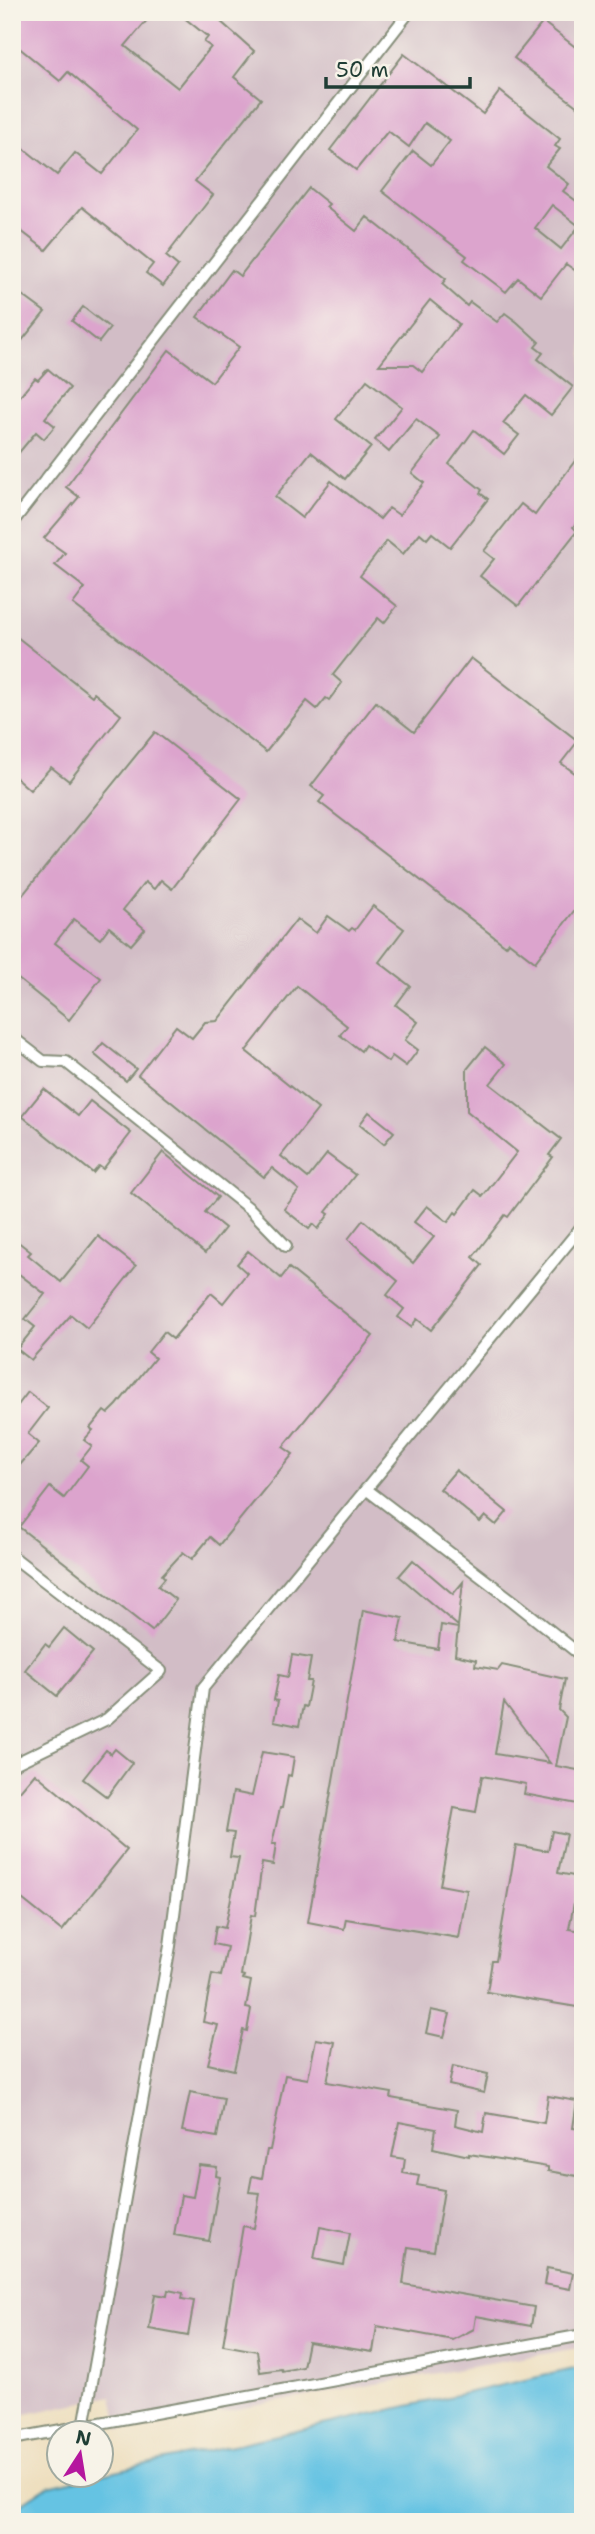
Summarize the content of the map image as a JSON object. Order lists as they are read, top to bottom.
{
  "scale_bar": "50 m",
  "north": "top"
}
